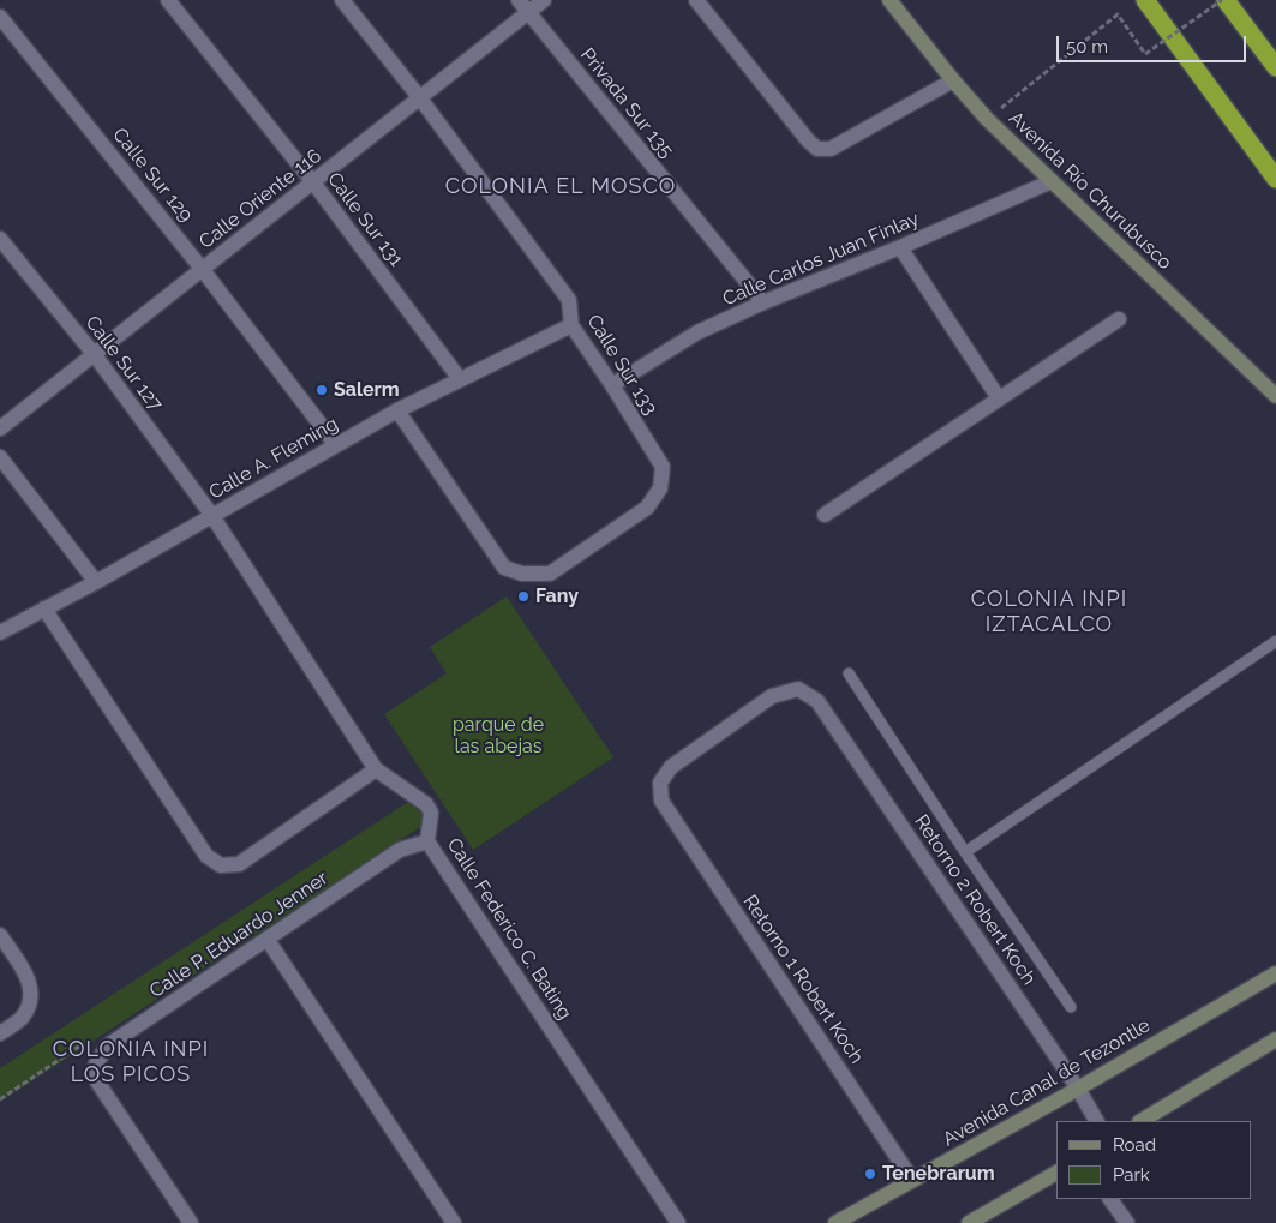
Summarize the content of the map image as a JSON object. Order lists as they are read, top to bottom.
{
  "streets": {
    "main road": ["Avenida Río Churubusco", "Avenida Canal de Tezontle"],
    "street": [
      "Privada Sur 135",
      "Calle Sur 129",
      "Calle Oriente 116",
      "Calle Sur 131",
      "Calle Carlos Juan Finlay",
      "Calle Sur 127",
      "Calle Sur 133",
      "Calle A. Fleming",
      "Retorno 2 Robert Koch",
      "Calle Federico C. Bating",
      "Calle P. Eduardo Jenner",
      "Retorno 1 Robert Koch"
    ]
  },
  "crossings": [
    ["Privada Sur 135", "Calle Oriente 116"],
    ["Privada Sur 135", "Calle Carlos Juan Finlay"],
    ["Calle Sur 129", "Calle Oriente 116"],
    ["Calle Sur 129", "Calle A. Fleming"],
    ["Avenida Río Churubusco", "Calle Carlos Juan Finlay"],
    ["Calle Oriente 116", "Calle Sur 131"],
    ["Calle Oriente 116", "Calle Sur 127"],
    ["Calle Oriente 116", "Calle Sur 133"],
    ["Calle Sur 131", "Calle A. Fleming"],
    ["Calle Carlos Juan Finlay", "Calle Sur 133"],
    ["Calle Sur 127", "Calle A. Fleming"],
    ["Calle Sur 127", "Calle Federico C. Bating"],
    ["Calle Sur 133", "Calle A. Fleming"],
    ["Calle A. Fleming", "Calle Federico C. Bating"],
    ["Retorno 2 Robert Koch", "Retorno 1 Robert Koch"],
    ["Retorno 2 Robert Koch", "Avenida Canal de Tezontle"],
    ["Calle Federico C. Bating", "Calle P. Eduardo Jenner"],
    ["Retorno 1 Robert Koch", "Avenida Canal de Tezontle"]
  ],
  "districts": ["COLONIA EL MOSCO", "COLONIA INPI IZTACALCO", "COLONIA INPI LOS PICOS"],
  "parks": ["parque de las abejas"],
  "places": ["Salerm", "Fany", "Tenebrarum"],
  "legend": ["Road", "Park"],
  "scale_bar": "50 m"
}
